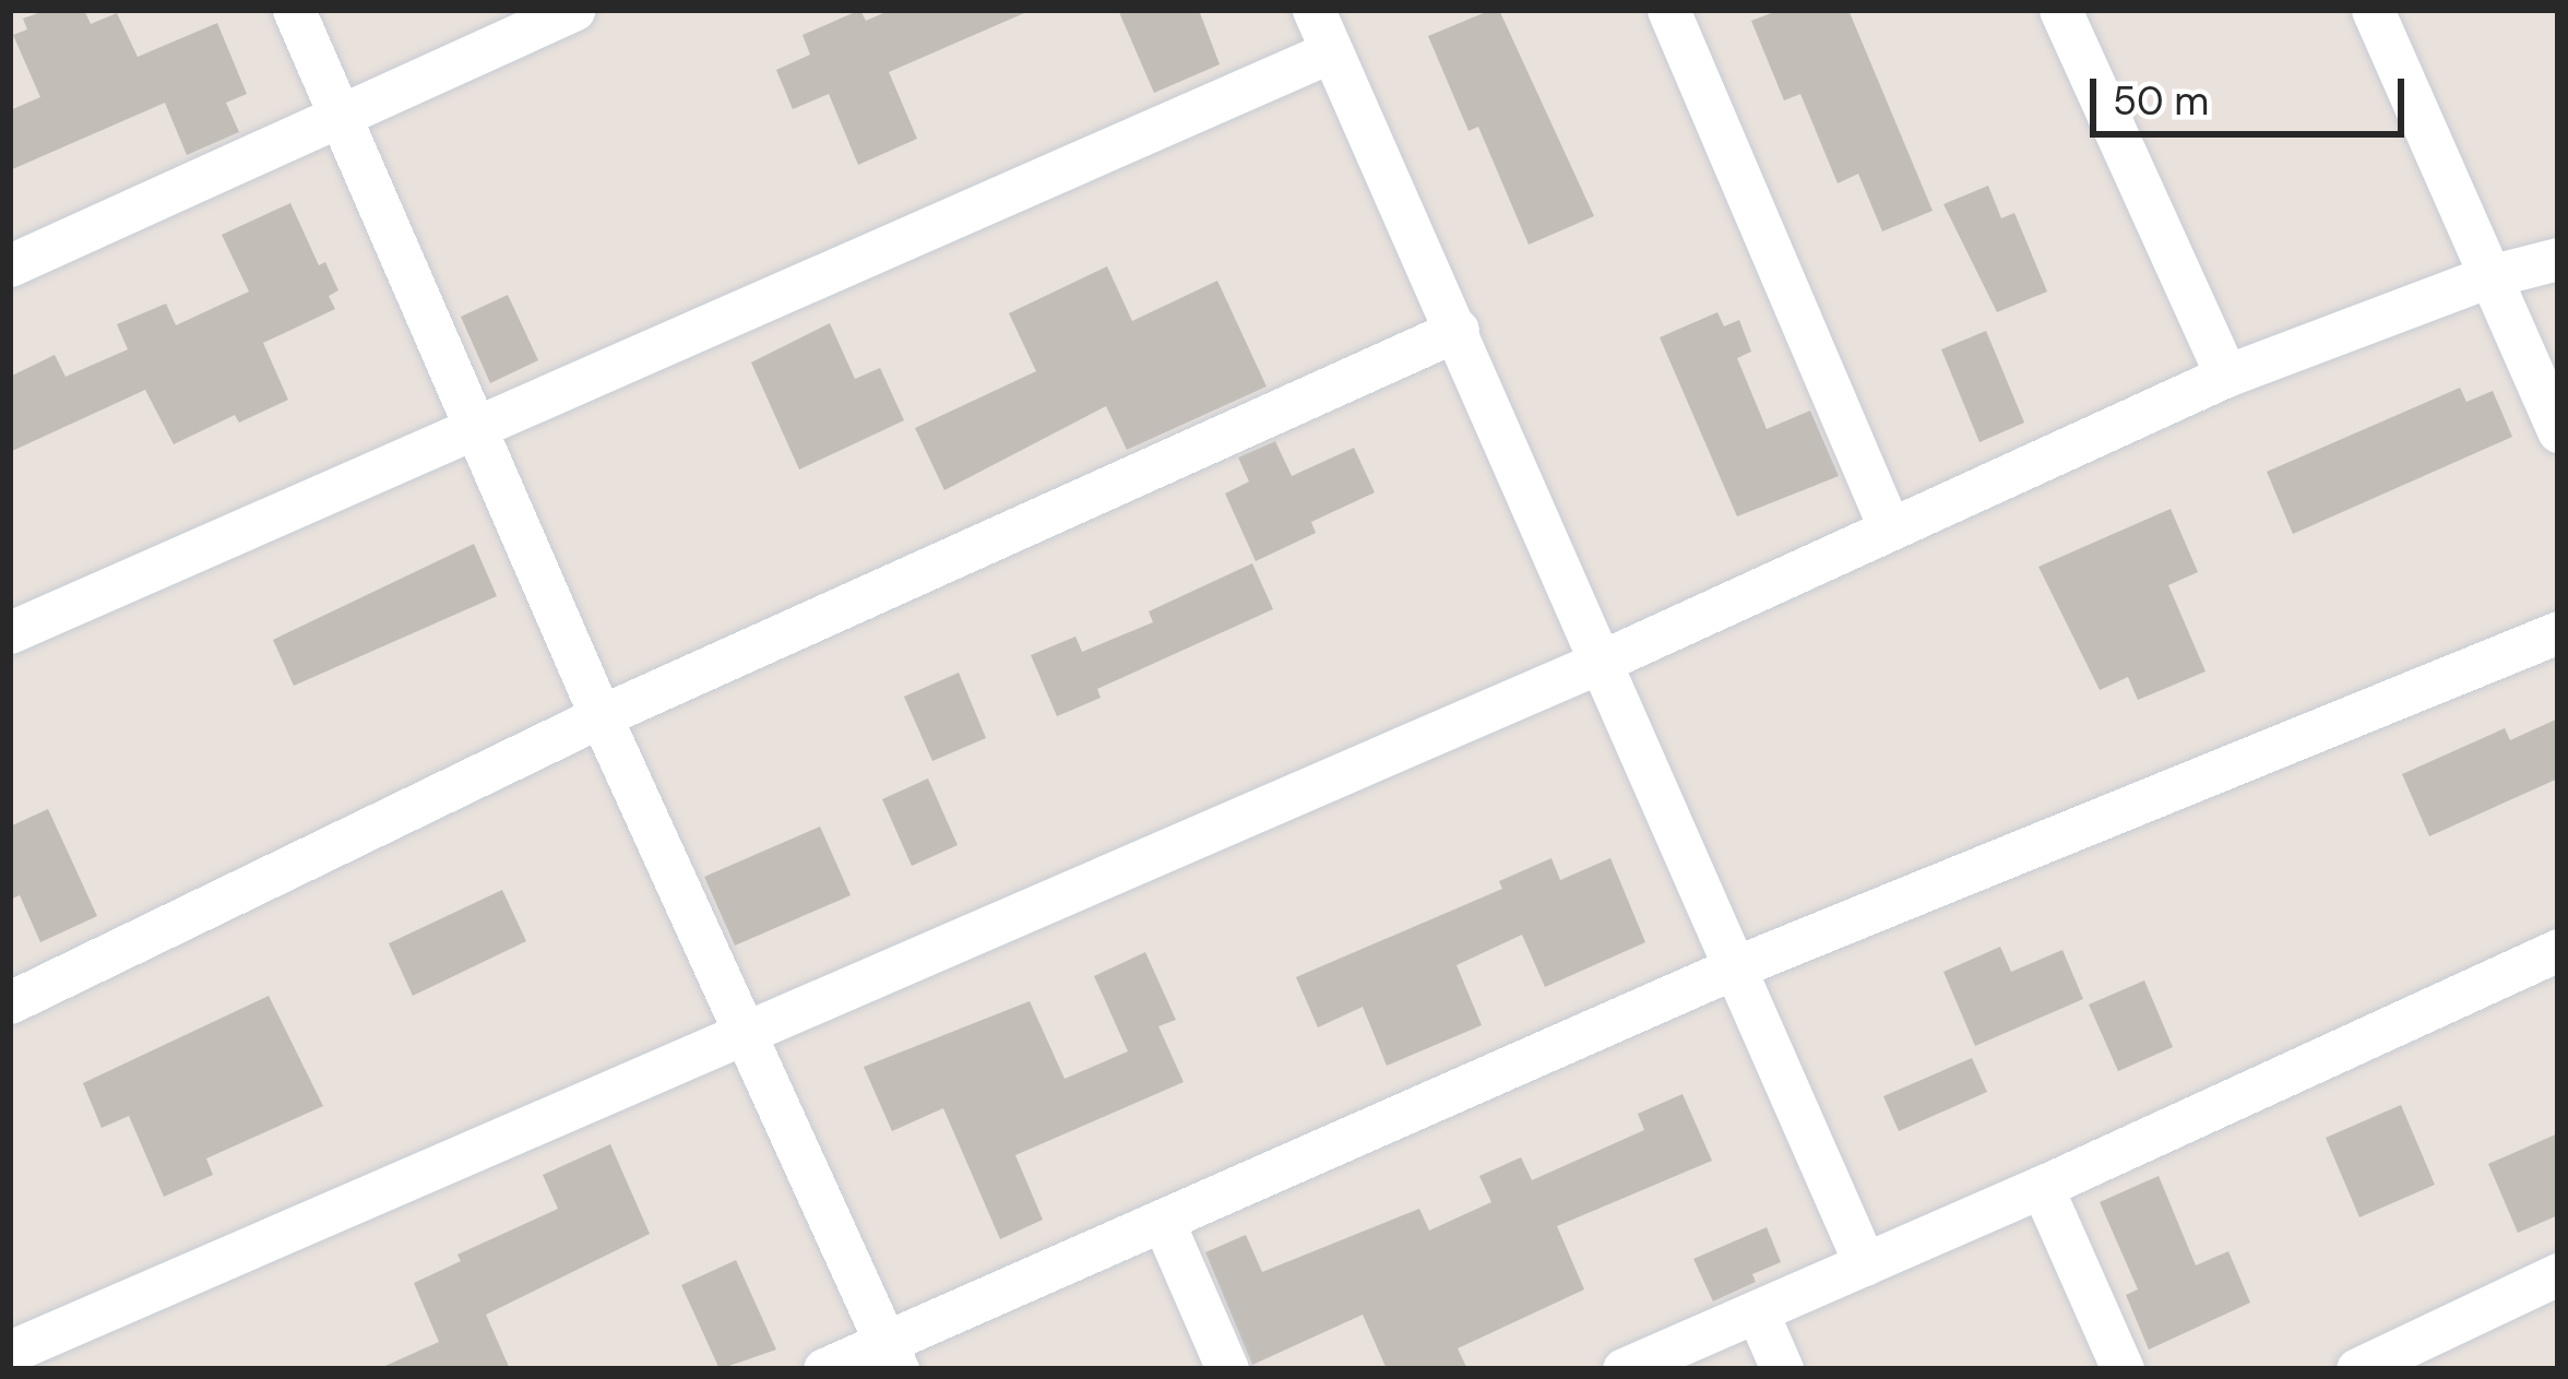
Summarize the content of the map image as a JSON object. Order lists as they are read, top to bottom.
{
  "scale_bar": "50 m"
}
